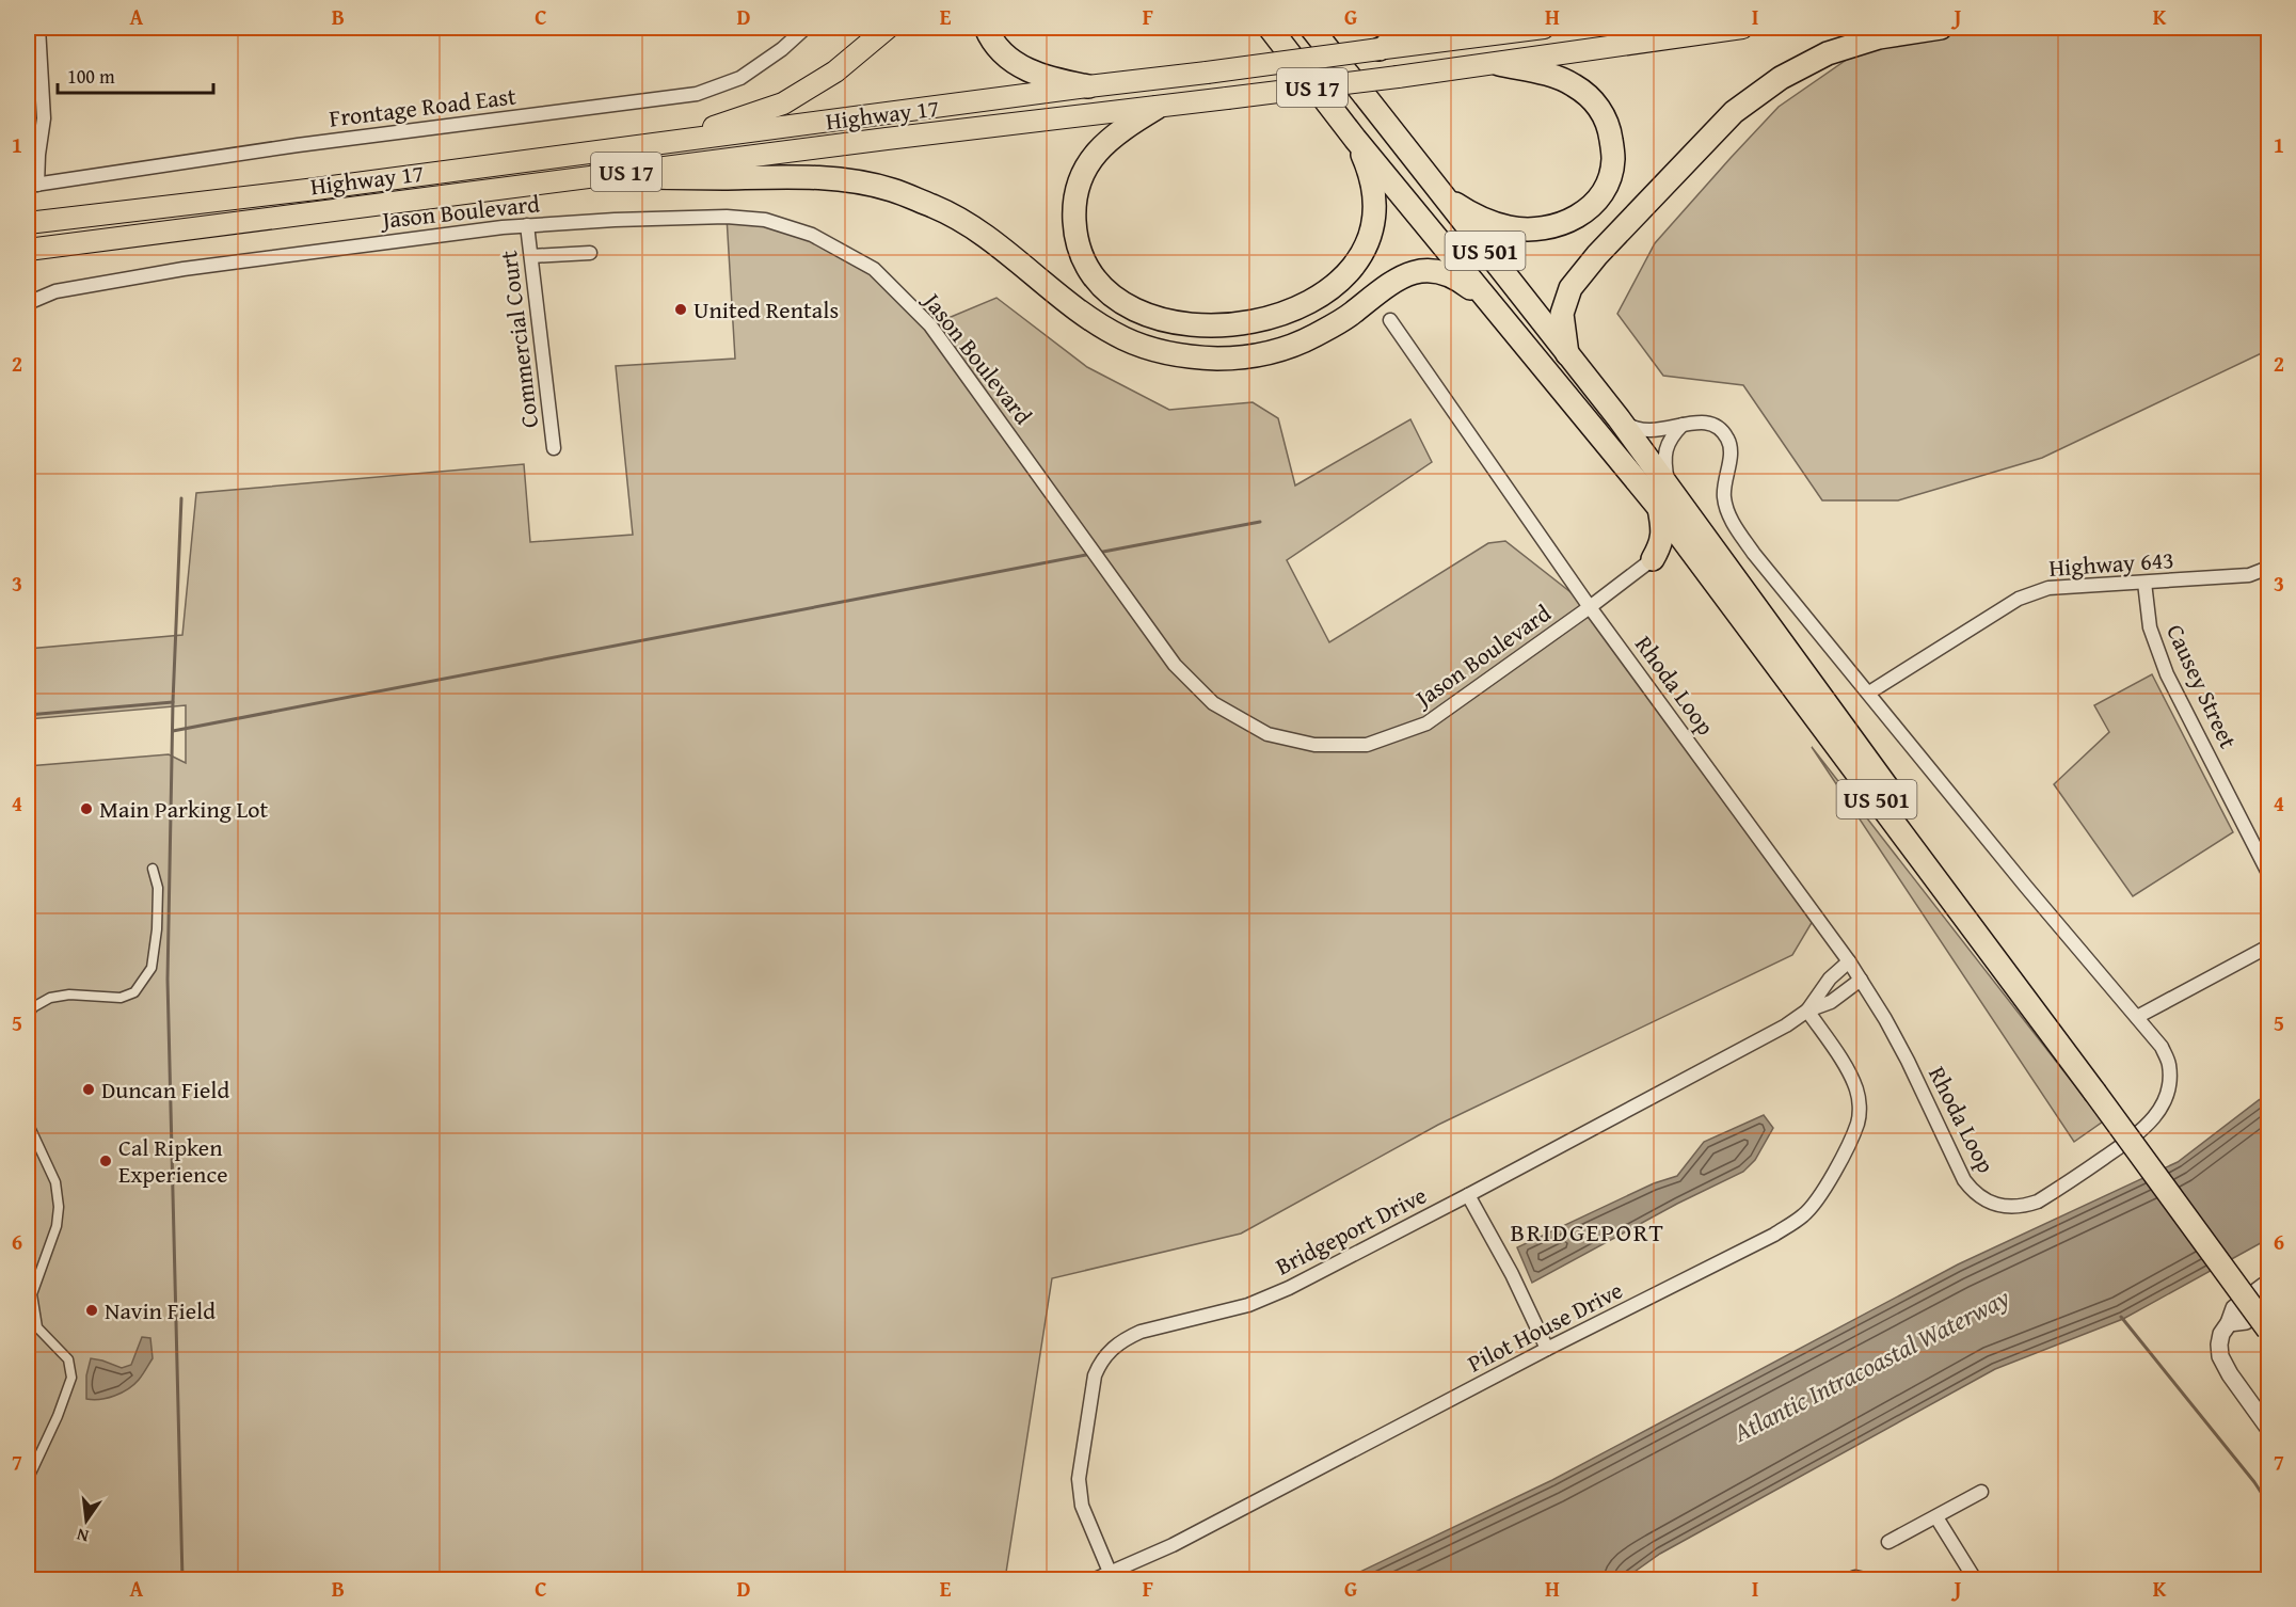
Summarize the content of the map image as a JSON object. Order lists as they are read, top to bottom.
{
  "streets": {
    "highway": ["US 17", "Highway 17", "US 501"],
    "street": [
      "Frontage Road East",
      "Jason Boulevard",
      "Commercial Court",
      "Highway 643",
      "Rhoda Loop",
      "Causey Street",
      "Bridgeport Drive",
      "Pilot House Drive"
    ]
  },
  "crossings": [
    ["Jason Boulevard", "Commercial Court"],
    ["Jason Boulevard", "Rhoda Loop"],
    ["Highway 643", "Rhoda Loop"],
    ["Highway 643", "Causey Street"],
    ["Rhoda Loop", "Bridgeport Drive"],
    ["Bridgeport Drive", "Pilot House Drive"]
  ],
  "districts": ["BRIDGEPORT"],
  "water": ["Atlantic Intracoastal Waterway"],
  "places": [
    "United Rentals",
    "Main Parking Lot",
    "Duncan Field",
    "Cal Ripken Experience",
    "Navin Field"
  ],
  "scale_bar": "100 m",
  "north": "bottom",
  "grid": {
    "columns": [
      "A",
      "B",
      "C",
      "D",
      "E",
      "F",
      "G",
      "H",
      "I",
      "J",
      "K"
    ],
    "rows": [
      "1",
      "2",
      "3",
      "4",
      "5",
      "6",
      "7"
    ]
  }
}
